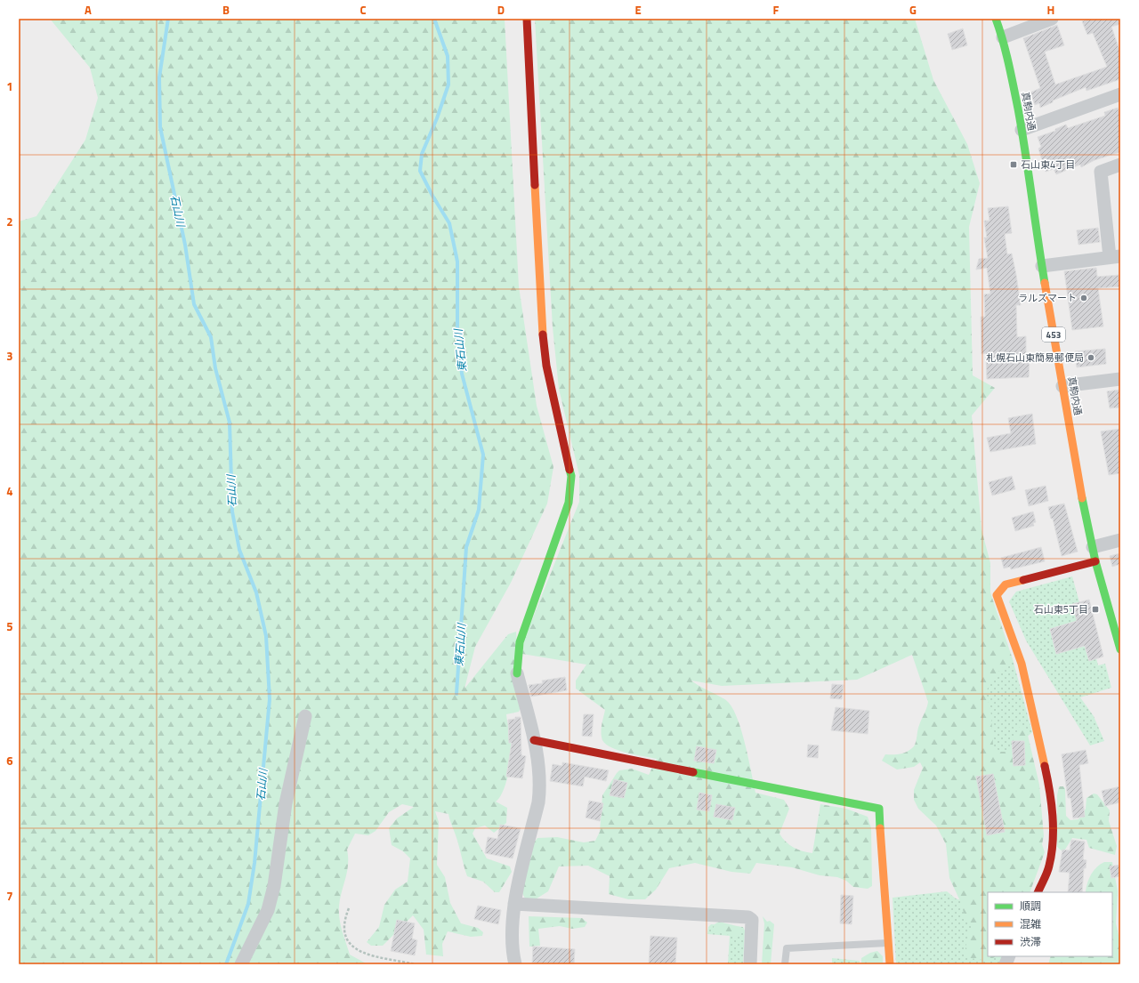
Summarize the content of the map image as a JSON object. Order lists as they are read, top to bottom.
{
  "streets": {
    "main road": ["真駒内通", "453"]
  },
  "water": ["石山川", "東石山川"],
  "places": {
    "transit": ["石山東4丁目", "石山東5丁目"],
    "other": ["ラルズマート", "札幌石山東簡易郵便局"]
  },
  "legend": ["順調", "混雑", "渋滞"],
  "grid": {
    "columns": [
      "A",
      "B",
      "C",
      "D",
      "E",
      "F",
      "G",
      "H"
    ],
    "rows": [
      "1",
      "2",
      "3",
      "4",
      "5",
      "6",
      "7"
    ]
  }
}
